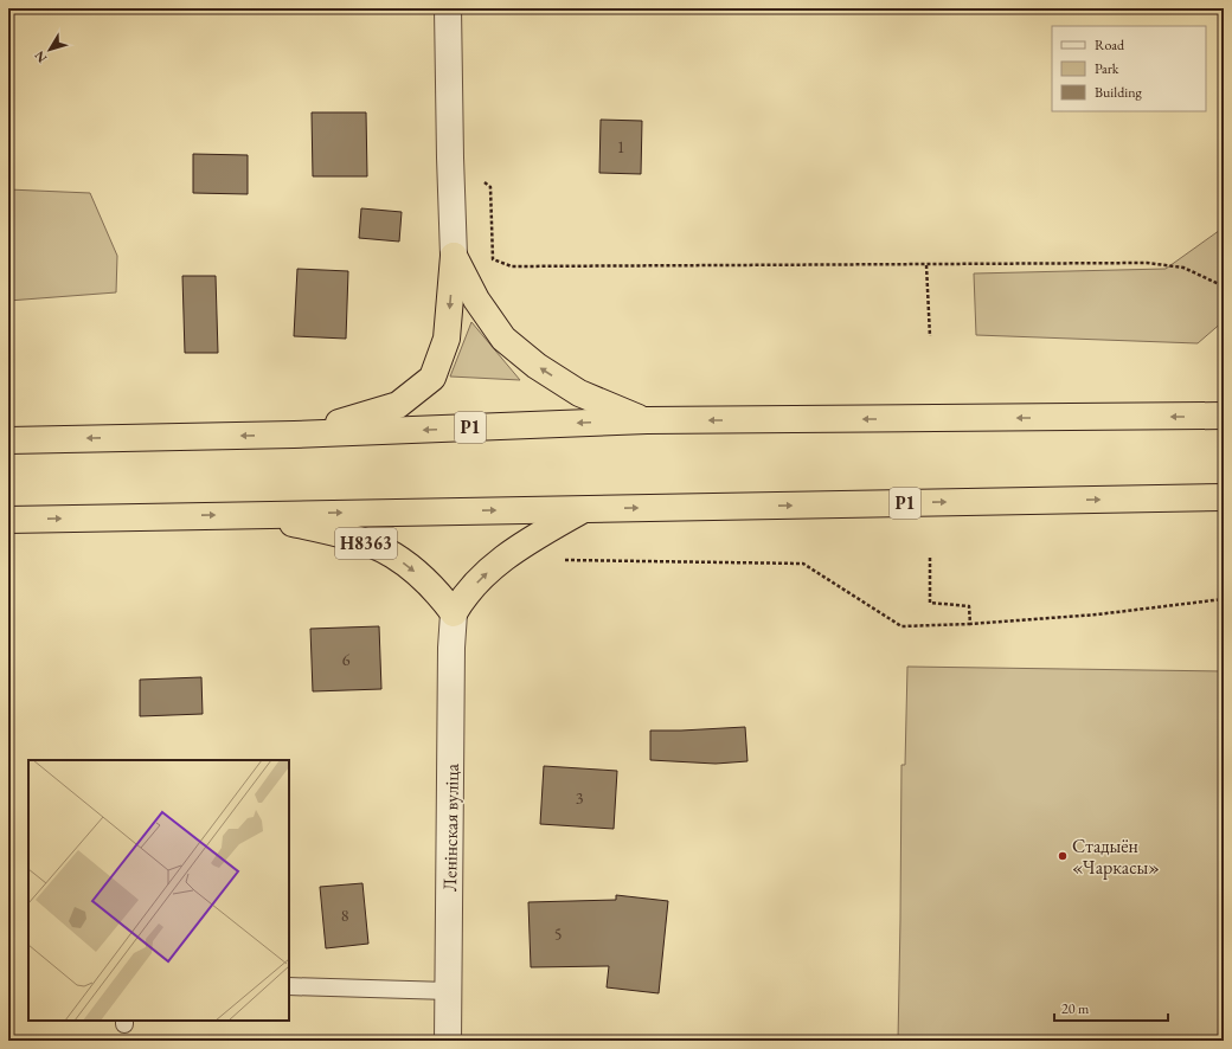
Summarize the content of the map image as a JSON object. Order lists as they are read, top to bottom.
{
  "streets": {
    "highway": ["Р1", "Н8363"],
    "street": ["Ленінская вуліца"]
  },
  "crossings": [
    ["Р1", "Н8363"],
    ["Н8363", "Ленінская вуліца"]
  ],
  "places": ["Стадыён «Чаркасы»"],
  "house_numbers": [
    "1",
    "6",
    "3",
    "8",
    "5"
  ],
  "legend": ["Road", "Park", "Building"],
  "scale_bar": "20 m",
  "north": "bottom left"
}
